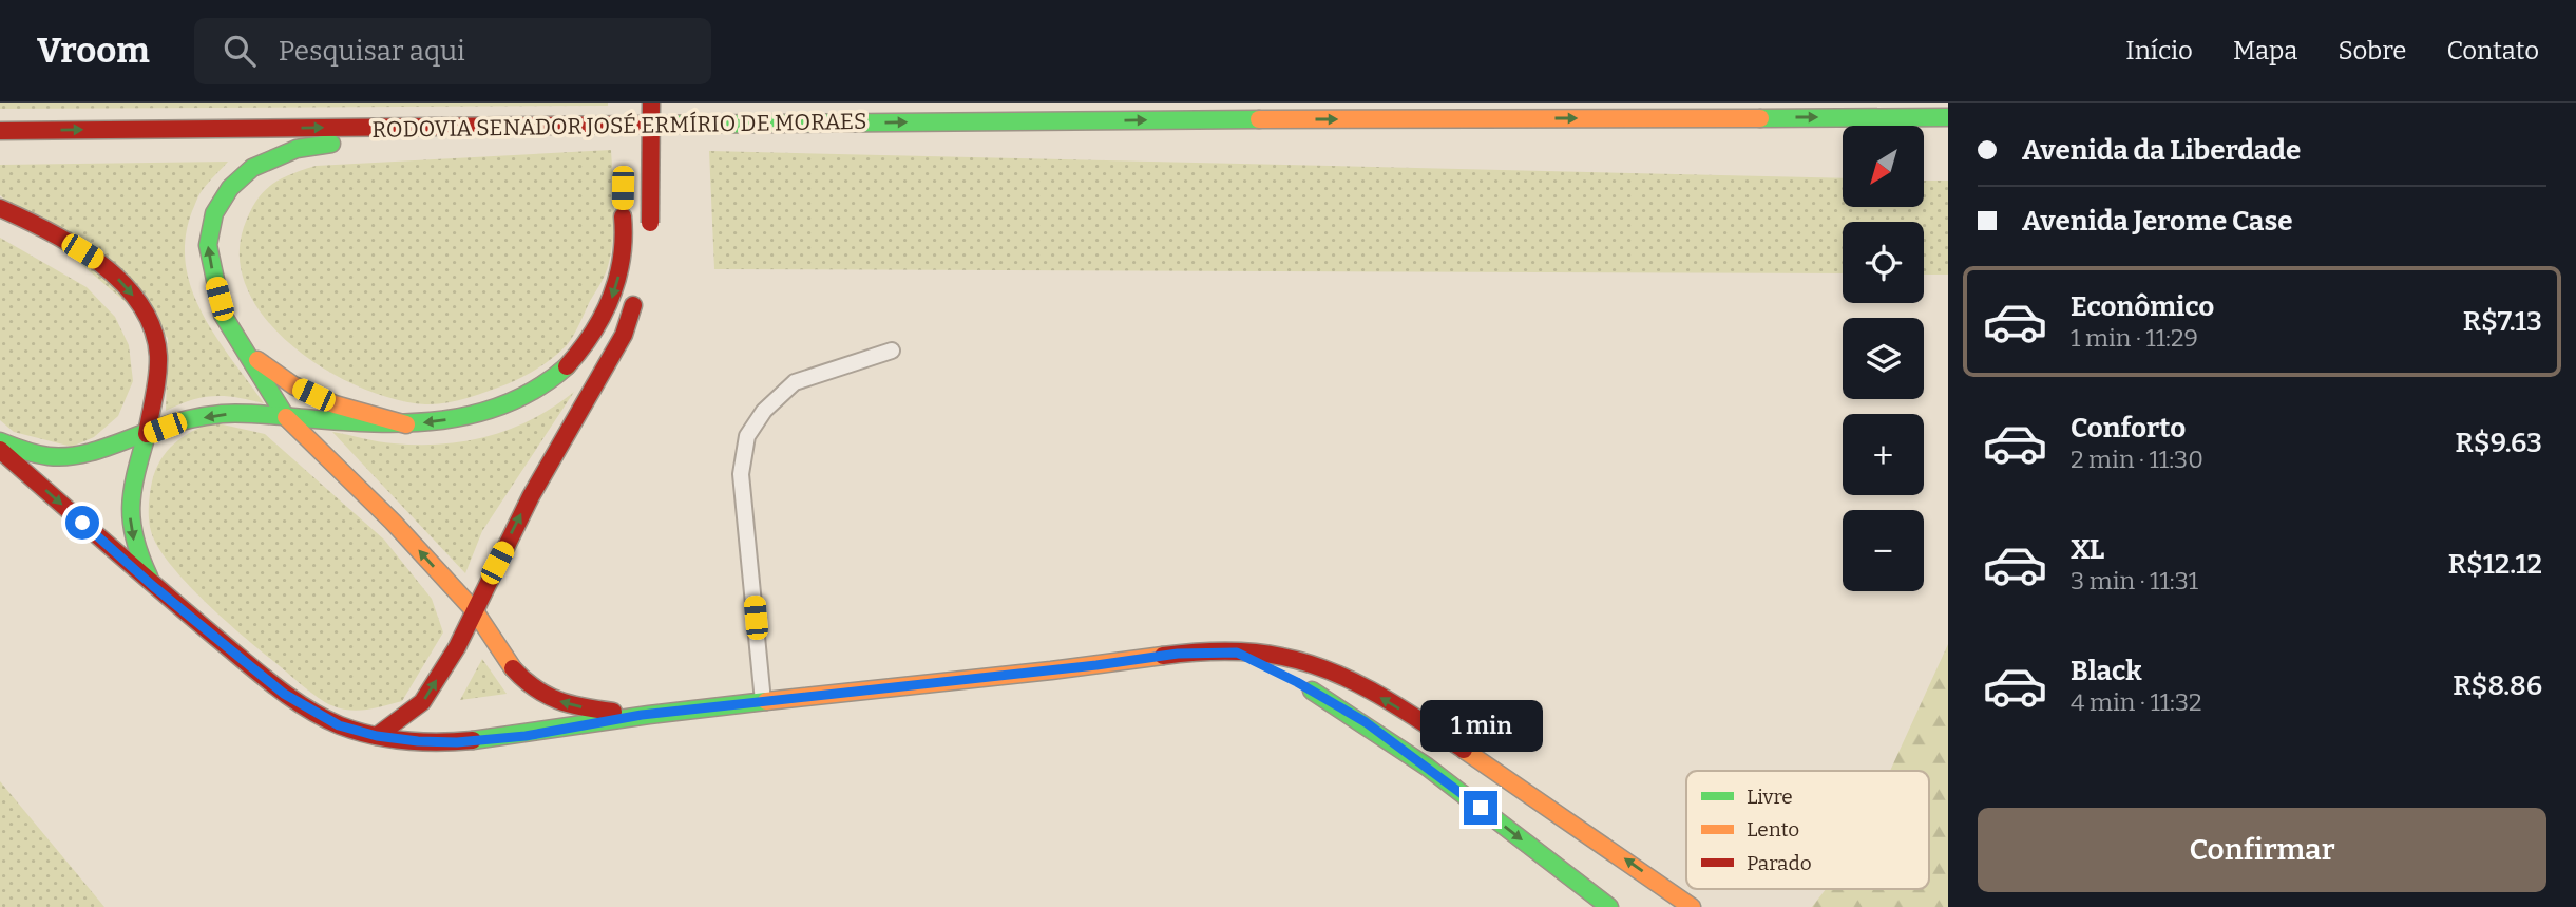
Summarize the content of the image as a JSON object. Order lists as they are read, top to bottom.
{
  "streets": {
    "main road": ["RODOVIA SENADOR JOSÉ ERMÍRIO DE MORAES"]
  },
  "one_way": ["RODOVIA SENADOR JOSÉ ERMÍRIO DE MORAES"],
  "legend": ["Livre", "Lento", "Parado"],
  "north": "bottom left",
  "page": {
    "header": "Vroom",
    "search": "Pesquisar aqui",
    "nav": [
      "Início",
      "Mapa",
      "Sobre",
      "Contato"
    ],
    "banner": ["Avenida da Liberdade", "Avenida Jerome Case"],
    "map_buttons": ["+", "−"],
    "list": [
      {
        "name": "Econômico",
        "note": "1 min · 11:29",
        "value": "R$7.13"
      },
      {
        "name": "Conforto",
        "note": "2 min · 11:30",
        "value": "R$9.63"
      },
      {
        "name": "XL",
        "note": "3 min · 11:31",
        "value": "R$12.12"
      },
      {
        "name": "Black",
        "note": "4 min · 11:32",
        "value": "R$8.86"
      }
    ],
    "bubble": "1 min",
    "buttons": "Confirmar"
  }
}
